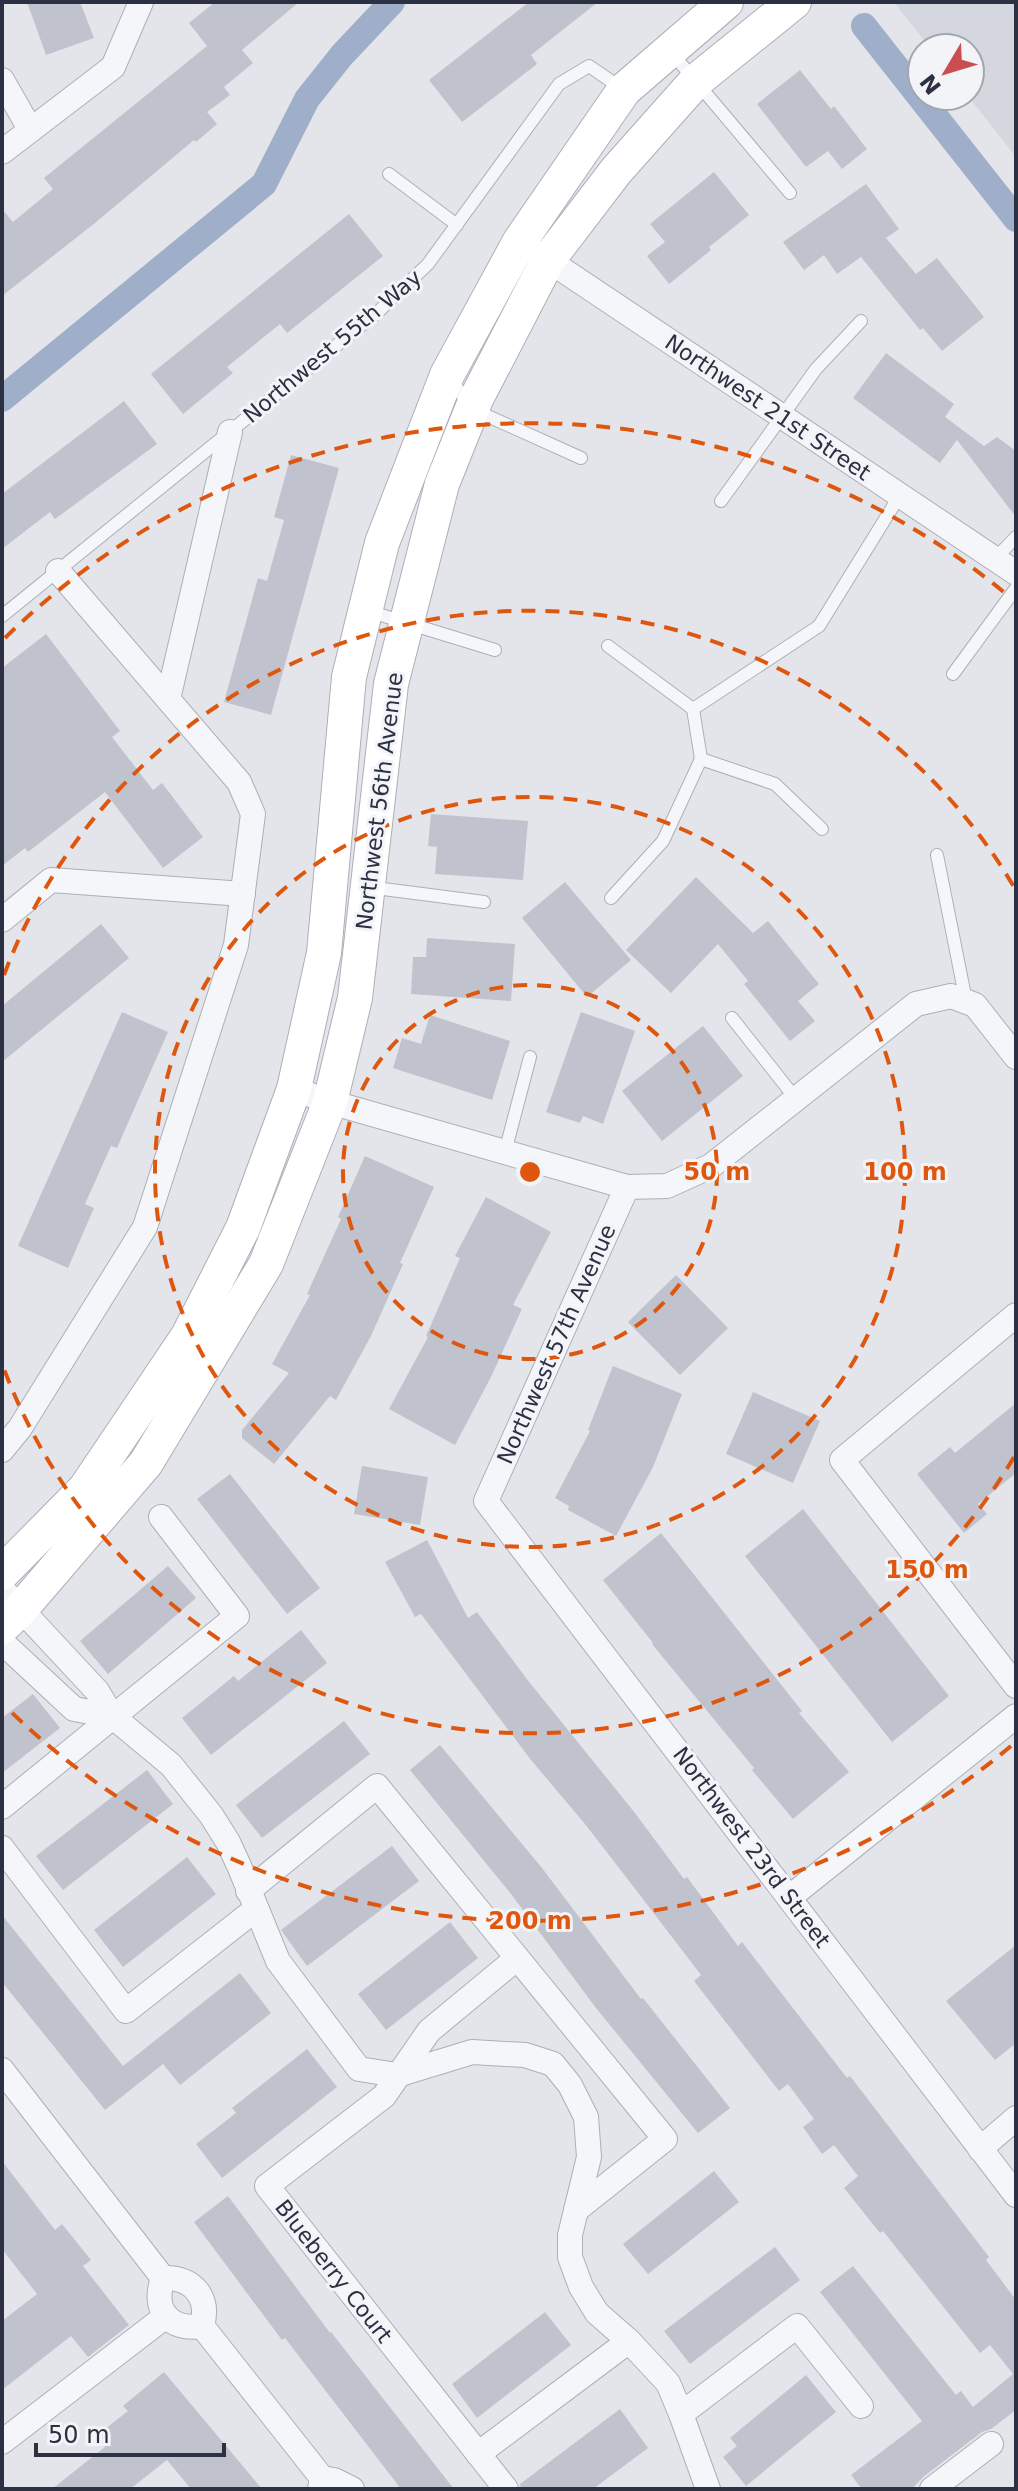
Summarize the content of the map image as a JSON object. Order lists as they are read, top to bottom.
{
  "streets": {
    "street": [
      "Northwest 21st Street",
      "Northwest 56th Avenue",
      "Northwest 57th Avenue",
      "Northwest 23rd Street",
      "Blueberry Court"
    ],
    "lane": ["Northwest 55th Way"]
  },
  "crossings": [
    ["Northwest 55th Way", "Northwest 56th Avenue"],
    ["Northwest 21st Street", "Northwest 56th Avenue"],
    ["Northwest 57th Avenue", "Northwest 23rd Street"]
  ],
  "scale_bar": "50 m",
  "north": "bottom left",
  "rings": [
    "50 m",
    "100 m",
    "150 m",
    "200 m"
  ]
}
